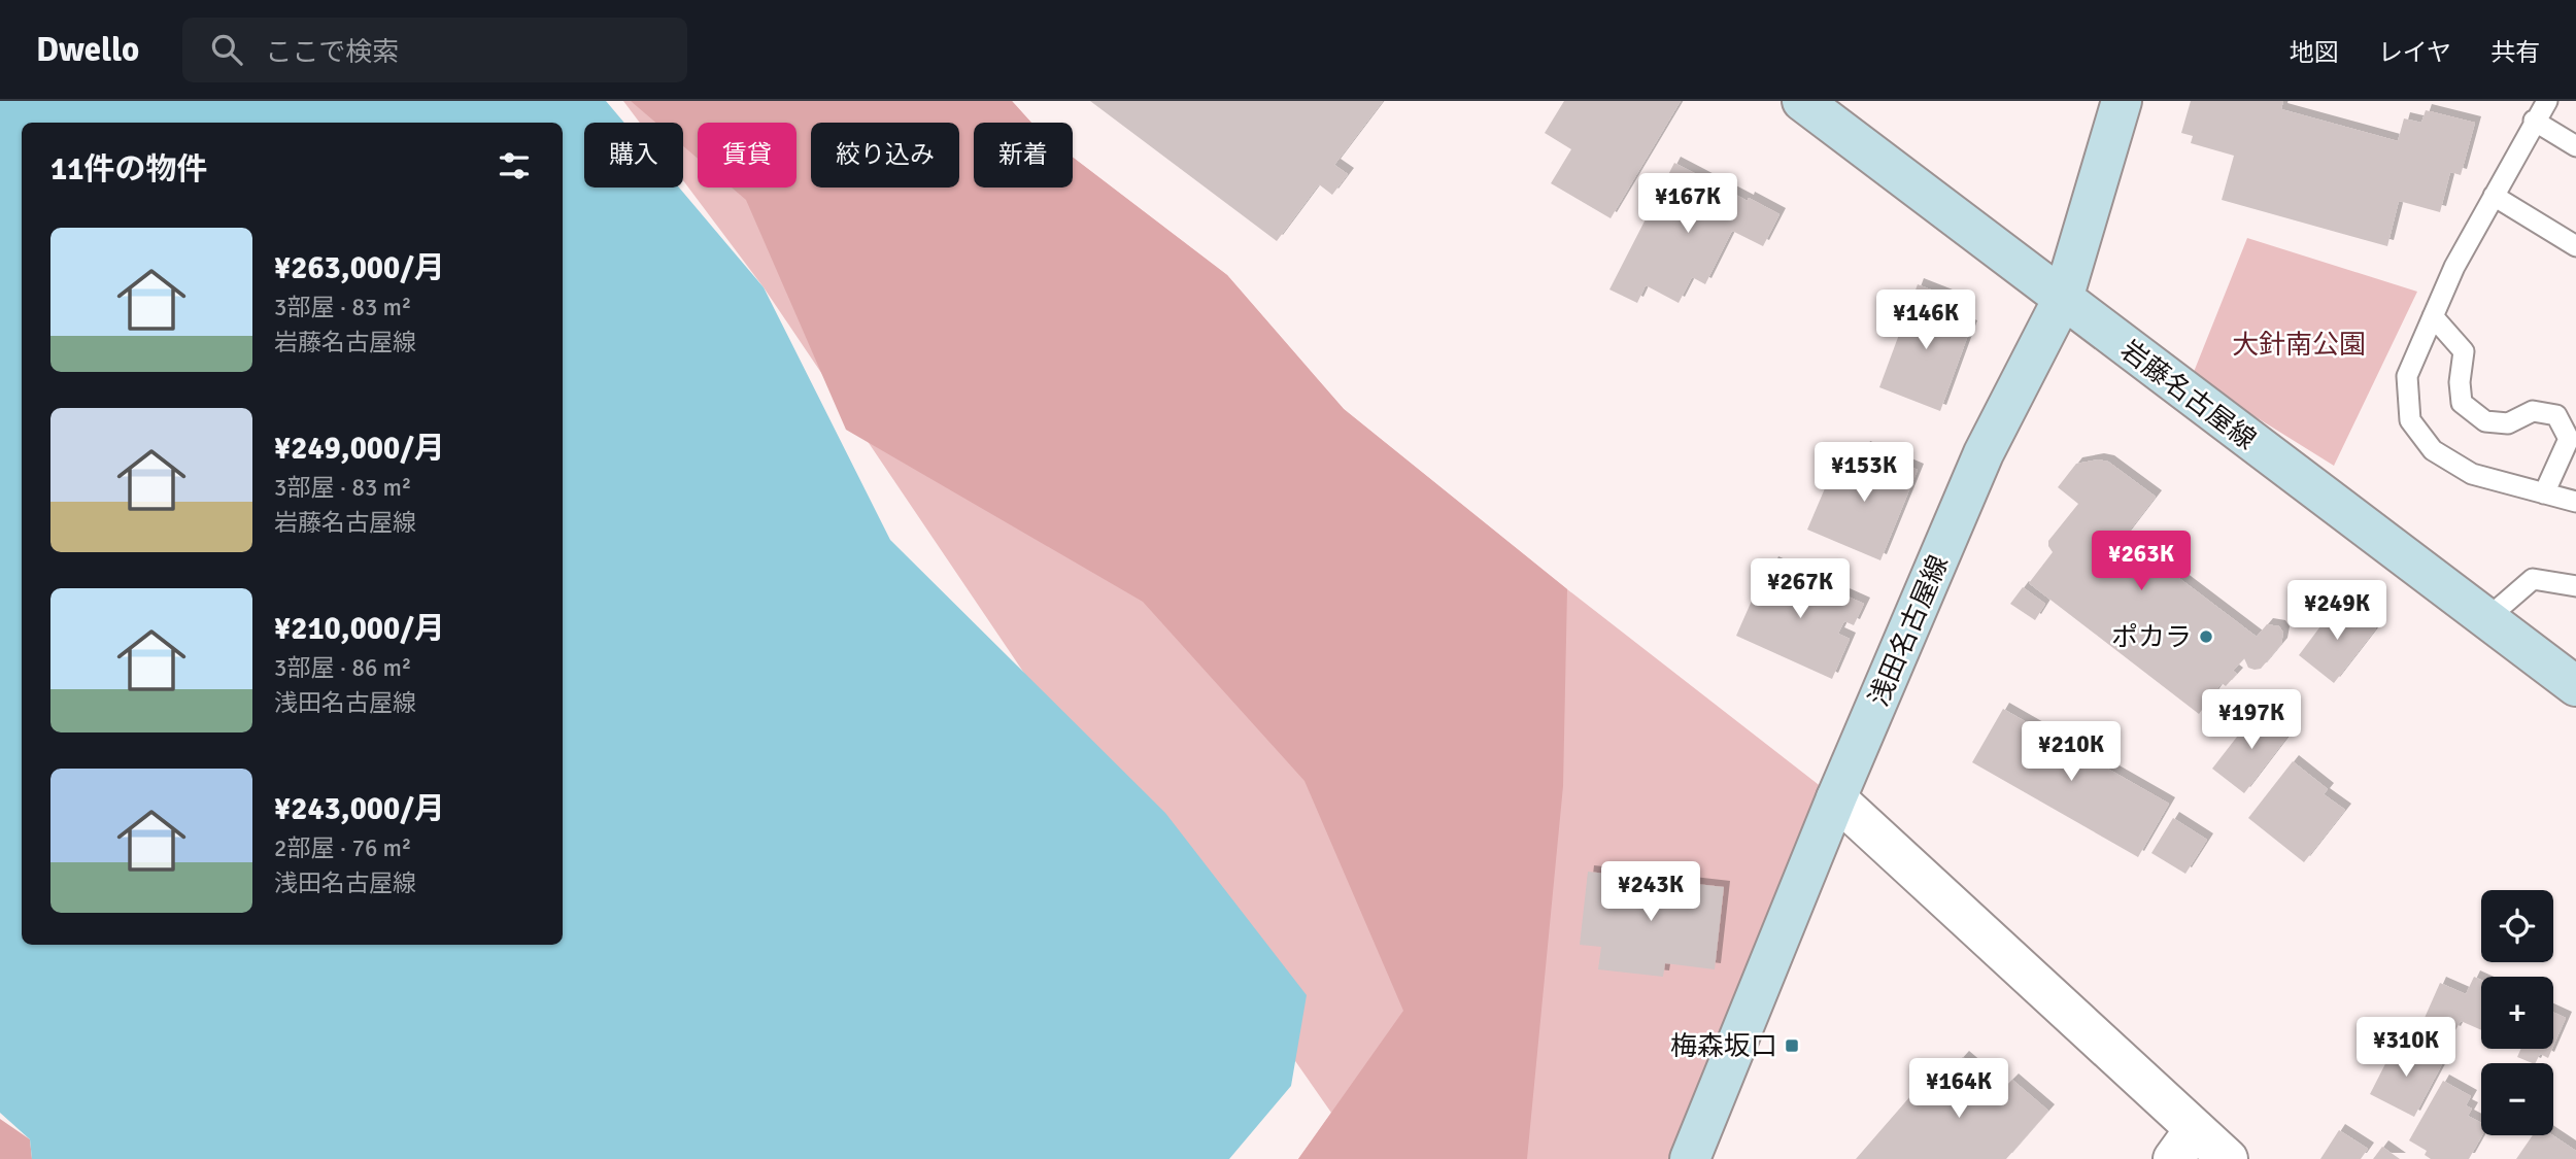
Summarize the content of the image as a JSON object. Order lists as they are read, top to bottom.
{
  "streets": {
    "main road": ["岩藤名古屋線", "浅田名古屋線"]
  },
  "crossings": [
    ["岩藤名古屋線", "浅田名古屋線"]
  ],
  "parks": ["大針南公園"],
  "places": {
    "other": ["ポカラ"],
    "transit": ["梅森坂口"]
  },
  "page": {
    "header": "Dwello",
    "search": "ここで検索",
    "nav": ["地図", "レイヤ", "共有"],
    "chip": [
      "購入",
      "賃貸",
      "絞り込み",
      "新着"
    ],
    "heading": "11件の物件",
    "price": [
      "¥167K",
      "¥146K",
      "¥153K",
      "¥263K",
      "¥267K",
      "¥249K",
      "¥197K",
      "¥210K",
      "¥243K",
      "¥310K",
      "¥164K"
    ],
    "list": [
      {
        "name": "¥263,000/月",
        "note": "3部屋 · 83 m² · 岩藤名古屋線"
      },
      {
        "name": "¥249,000/月",
        "note": "3部屋 · 83 m² · 岩藤名古屋線"
      },
      {
        "name": "¥210,000/月",
        "note": "3部屋 · 86 m² · 浅田名古屋線"
      },
      {
        "name": "¥243,000/月",
        "note": "2部屋 · 76 m² · 浅田名古屋線"
      }
    ],
    "map_buttons": ["+", "−"]
  }
}
